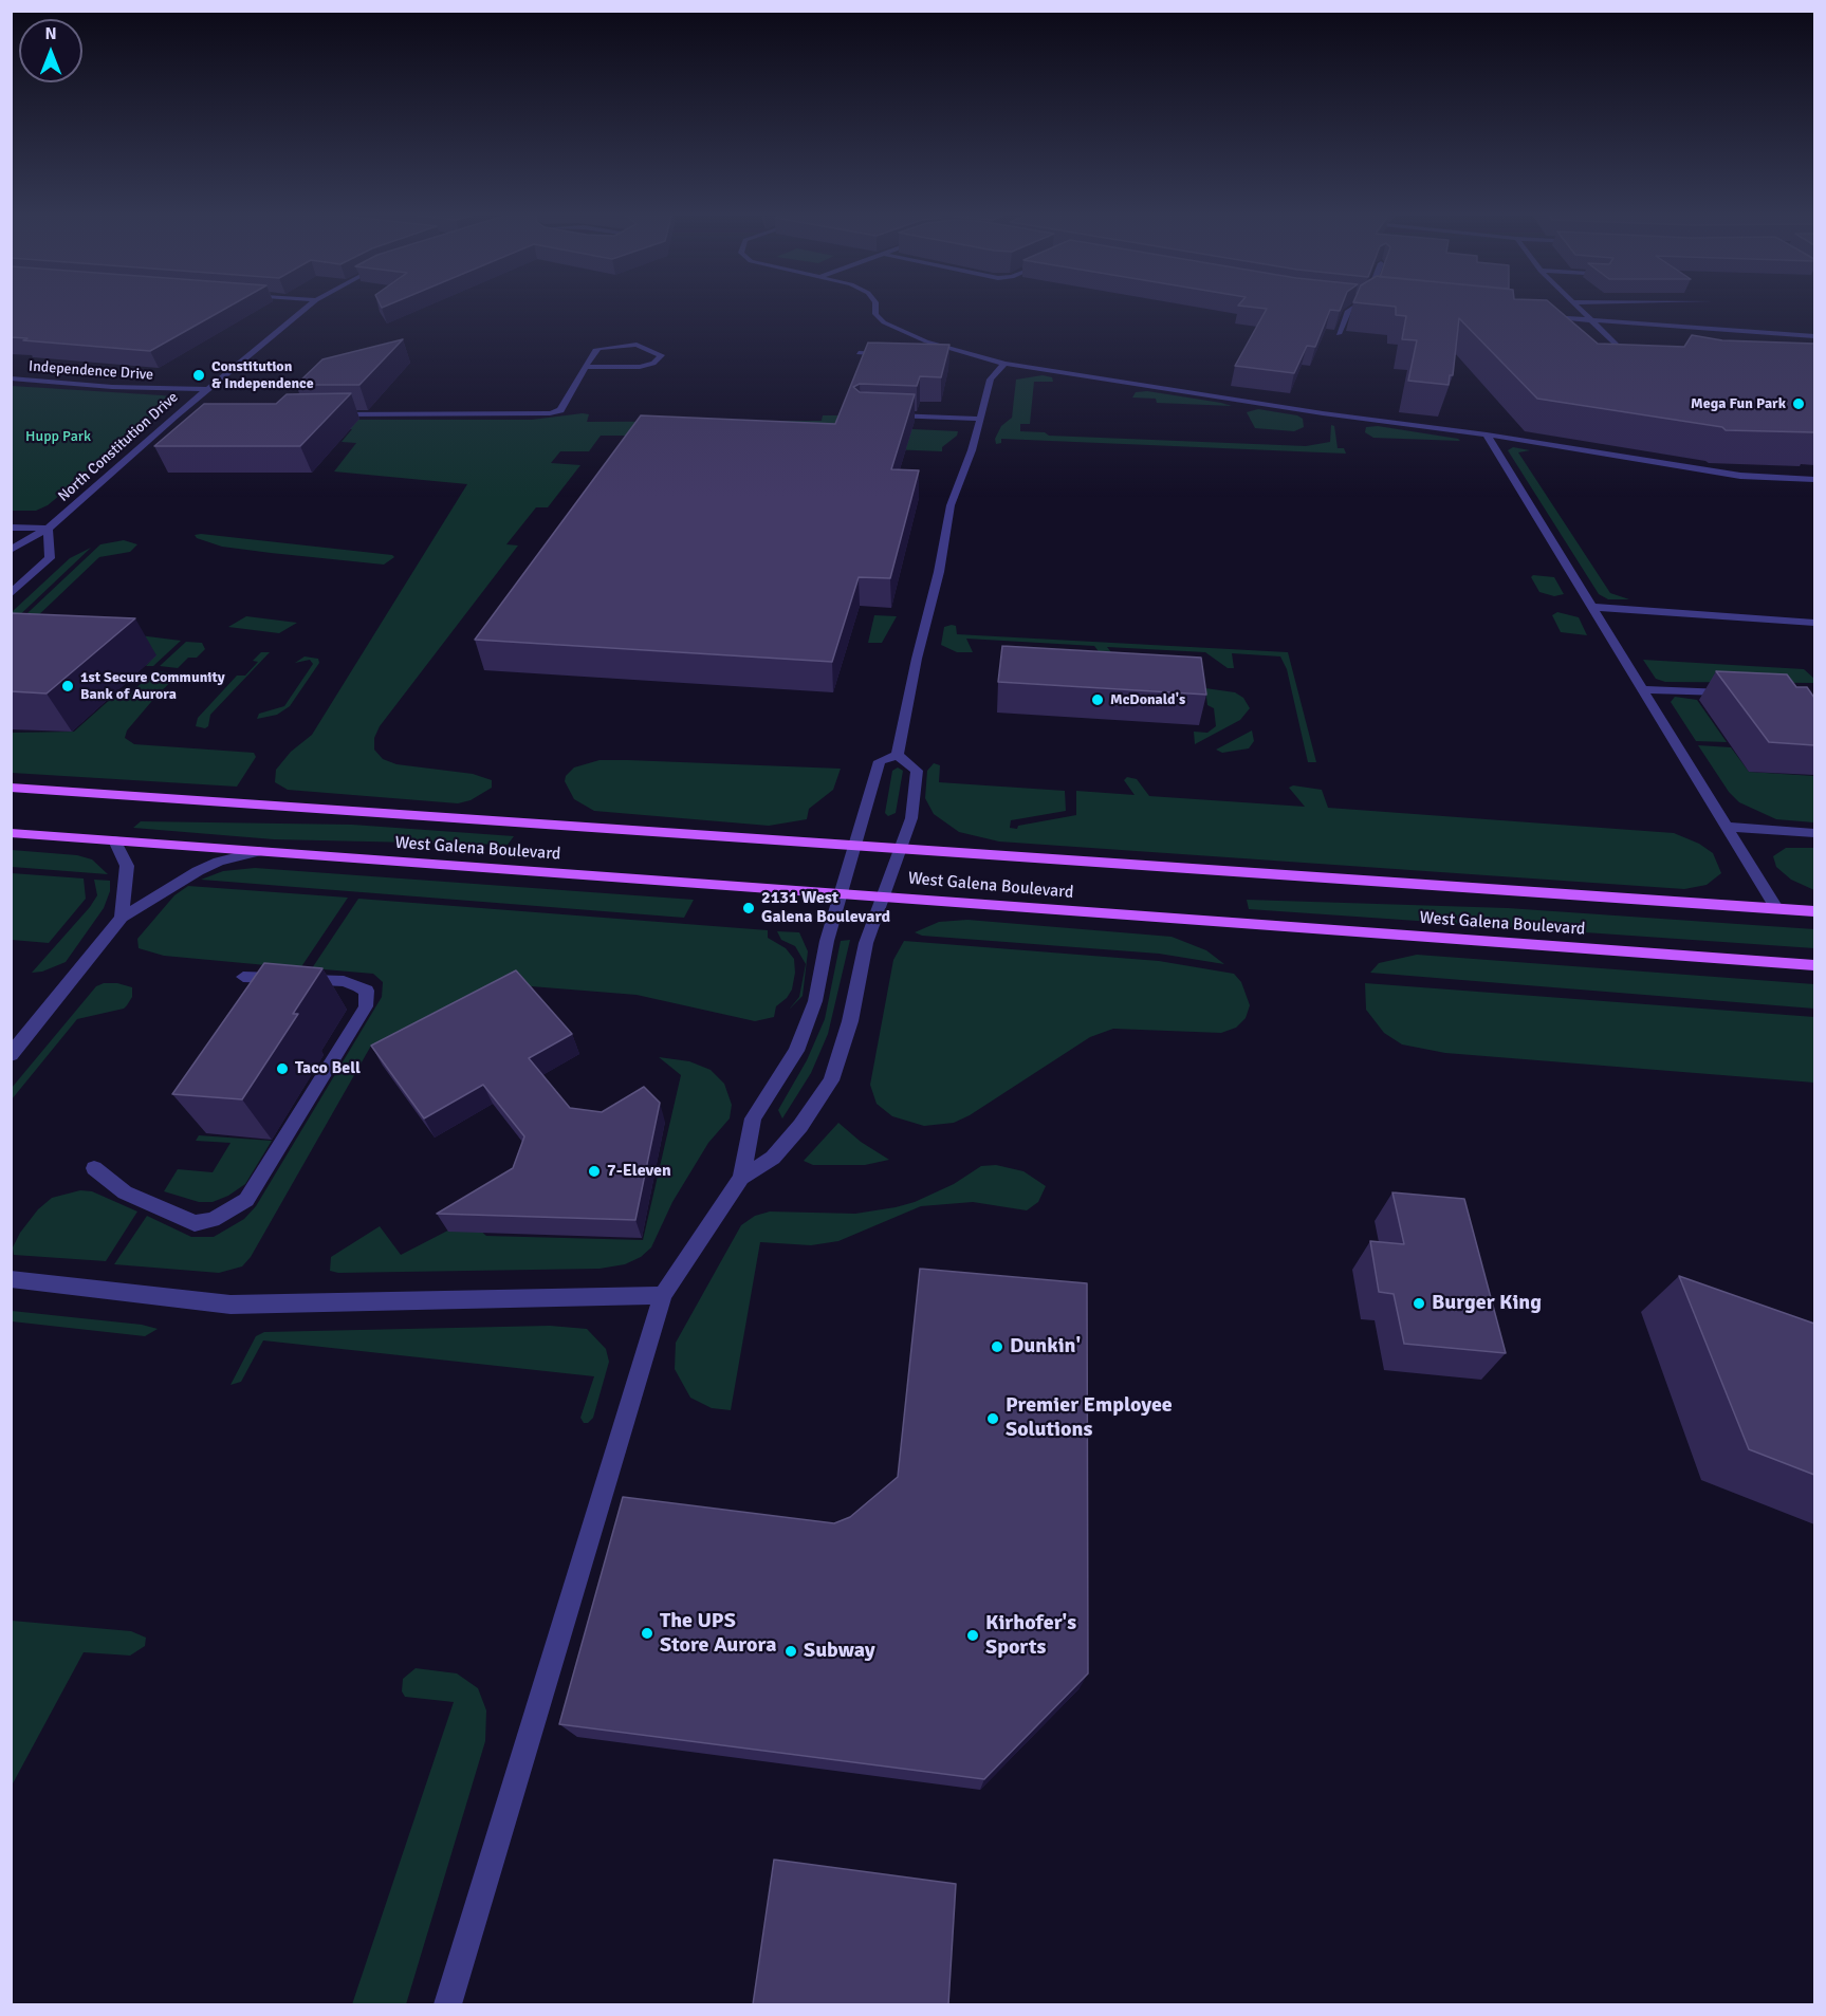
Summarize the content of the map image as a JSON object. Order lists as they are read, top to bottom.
{
  "streets": {
    "main road": ["West Galena Boulevard"],
    "street": ["Independence Drive", "North Constitution Drive"]
  },
  "crossings": [
    ["Independence Drive", "North Constitution Drive"]
  ],
  "parks": ["Hupp Park"],
  "places": [
    "Constitution & Independence",
    "Mega Fun Park",
    "1st Secure Community Bank of Aurora",
    "McDonald's",
    "2131 West Galena Boulevard",
    "Taco Bell",
    "7-Eleven",
    "Burger King",
    "Dunkin'",
    "Premier Employee Solutions",
    "The UPS Store Aurora",
    "Kirhofer's Sports",
    "Subway"
  ],
  "north": "top"
}
